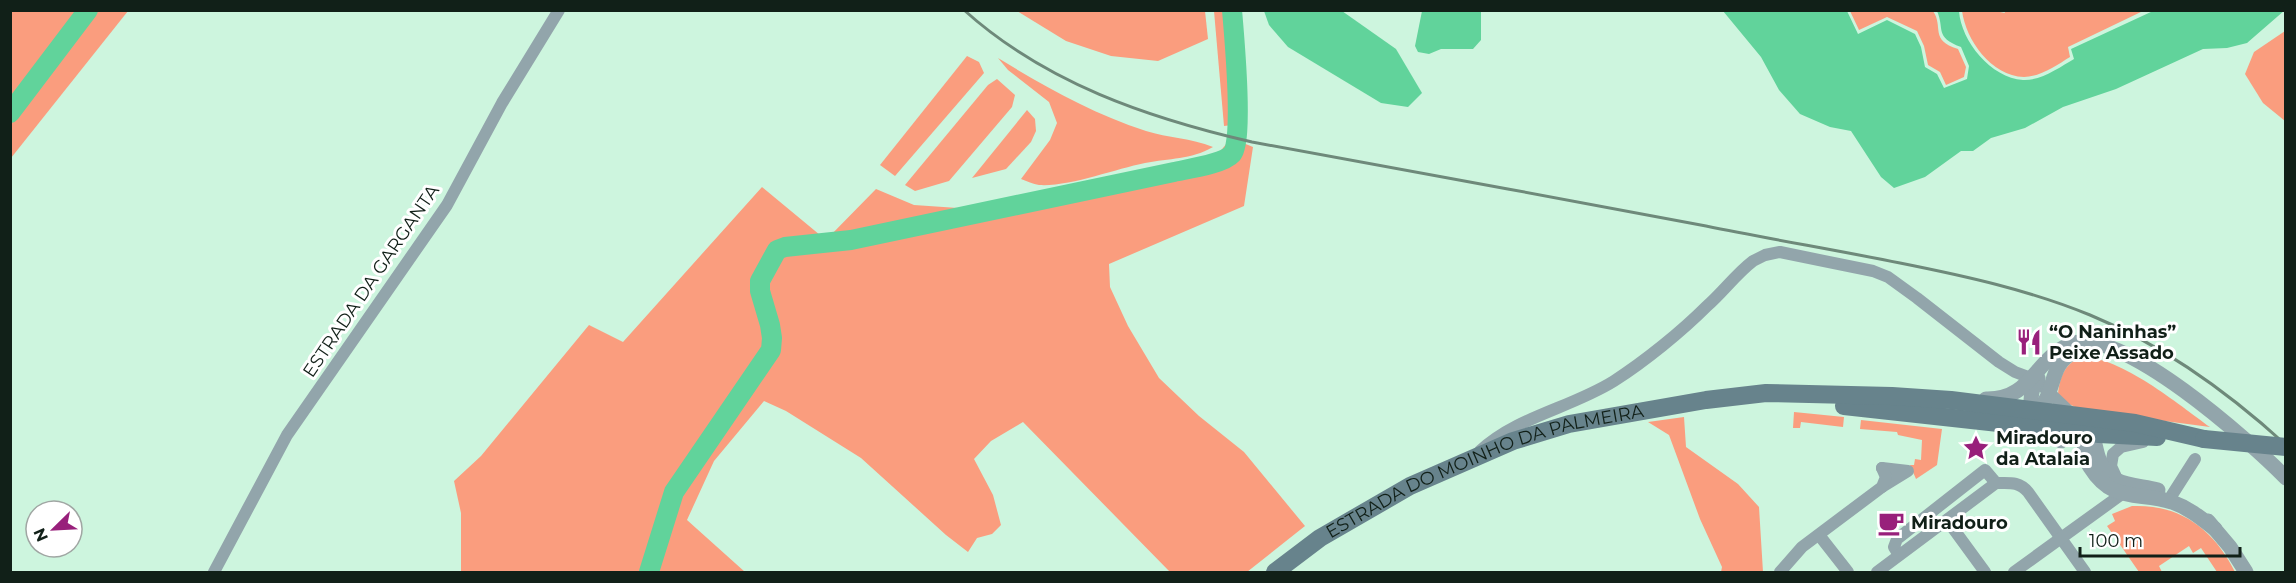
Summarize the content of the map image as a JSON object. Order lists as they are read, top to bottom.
{
  "streets": {
    "main road": ["ESTRADA DO MOINHO DA PALMEIRA"],
    "street": ["ESTRADA DA GARGANTA"]
  },
  "places": {
    "restaurant": ["“O Naninhas” Peixe Assado"],
    "place": ["Miradouro da Atalaia"],
    "cafe": ["Miradouro"]
  },
  "scale_bar": "100 m",
  "north": "bottom left"
}
